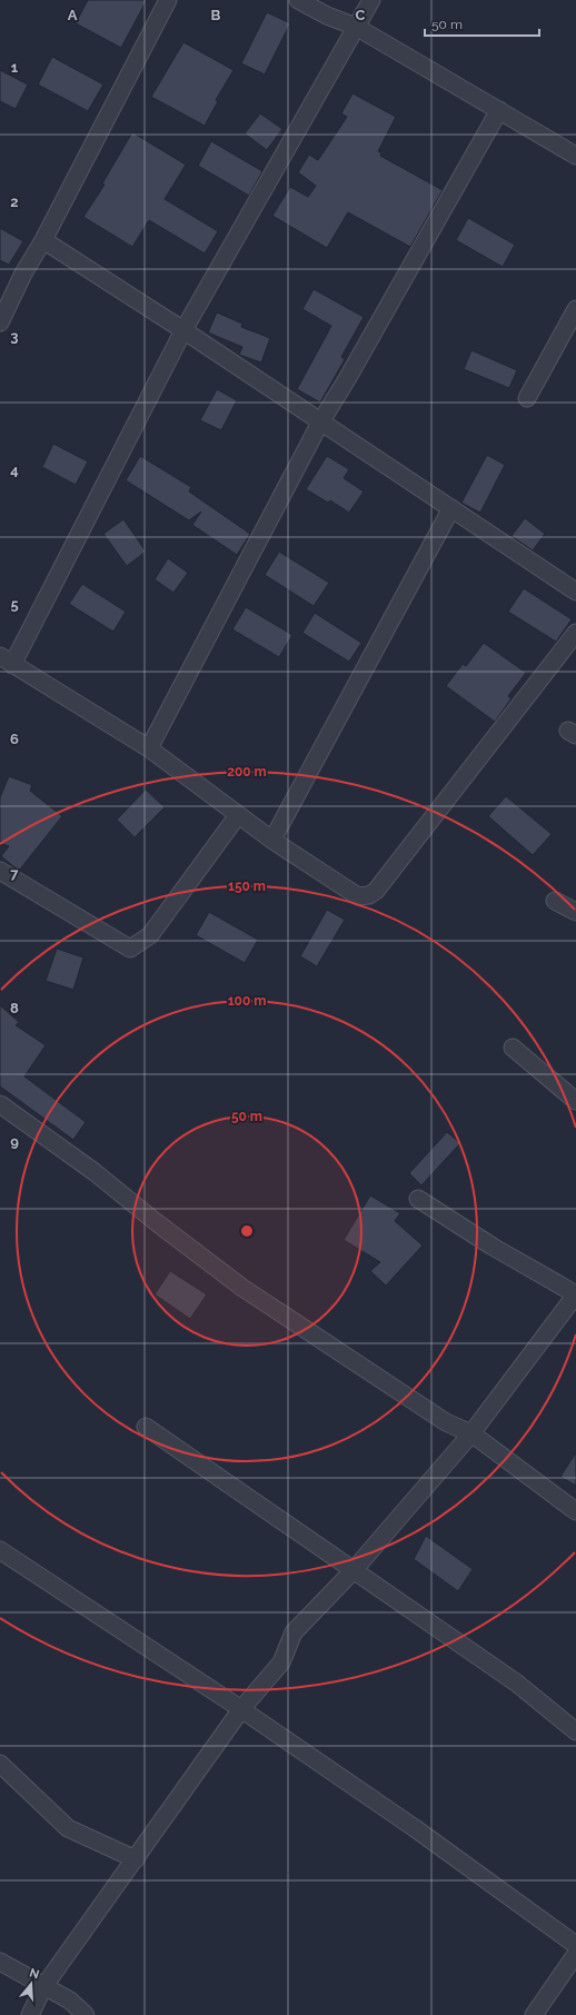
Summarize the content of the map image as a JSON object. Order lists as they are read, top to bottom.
{
  "scale_bar": "50 m",
  "north": "top",
  "grid": {
    "columns": ["A", "B", "C"],
    "rows": [
      "1",
      "2",
      "3",
      "4",
      "5",
      "6",
      "7",
      "8",
      "9"
    ]
  },
  "rings": [
    "200 m",
    "150 m",
    "100 m",
    "50 m"
  ]
}
